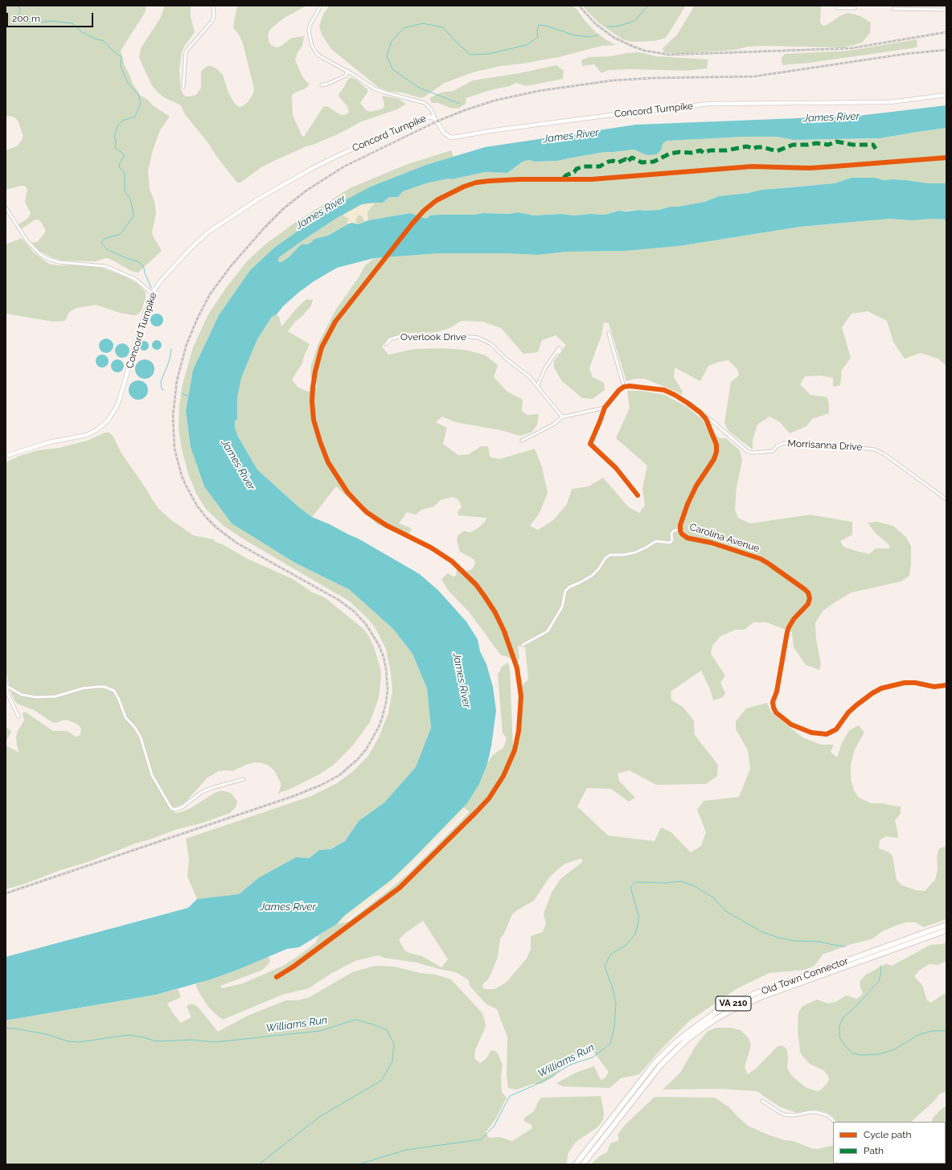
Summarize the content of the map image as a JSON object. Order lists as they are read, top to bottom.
{
  "streets": {
    "highway": ["Old Town Connector", "VA 210"],
    "street": [
      "Concord Turnpike",
      "Overlook Drive",
      "Morrisanna Drive",
      "Carolina Avenue"
    ]
  },
  "crossings": [
    ["Morrisanna Drive", "Carolina Avenue"]
  ],
  "water": ["James River", "Williams Run"],
  "legend": ["Cycle path", "Path"],
  "scale_bar": "200 m"
}
